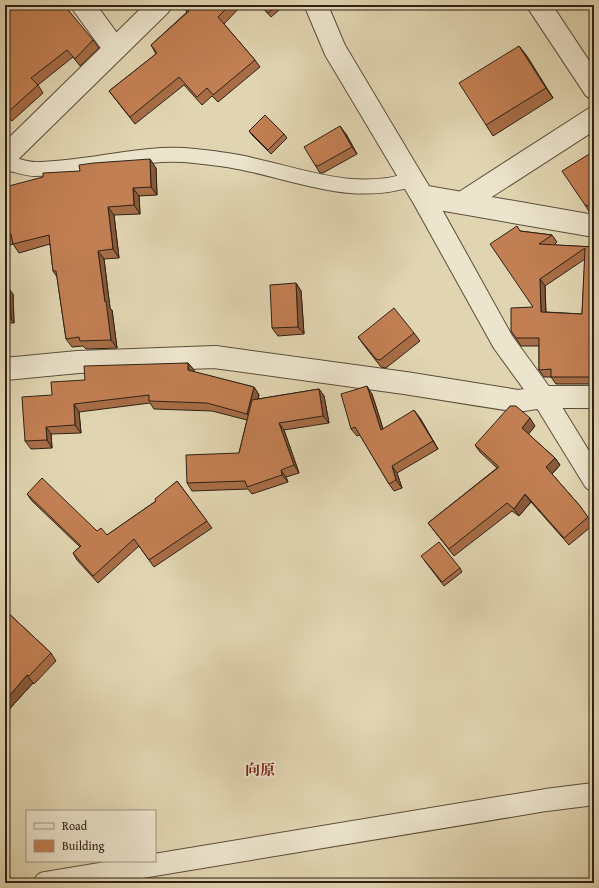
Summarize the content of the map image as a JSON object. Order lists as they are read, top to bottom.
{
  "districts": ["向原"],
  "legend": ["Road", "Building"]
}
